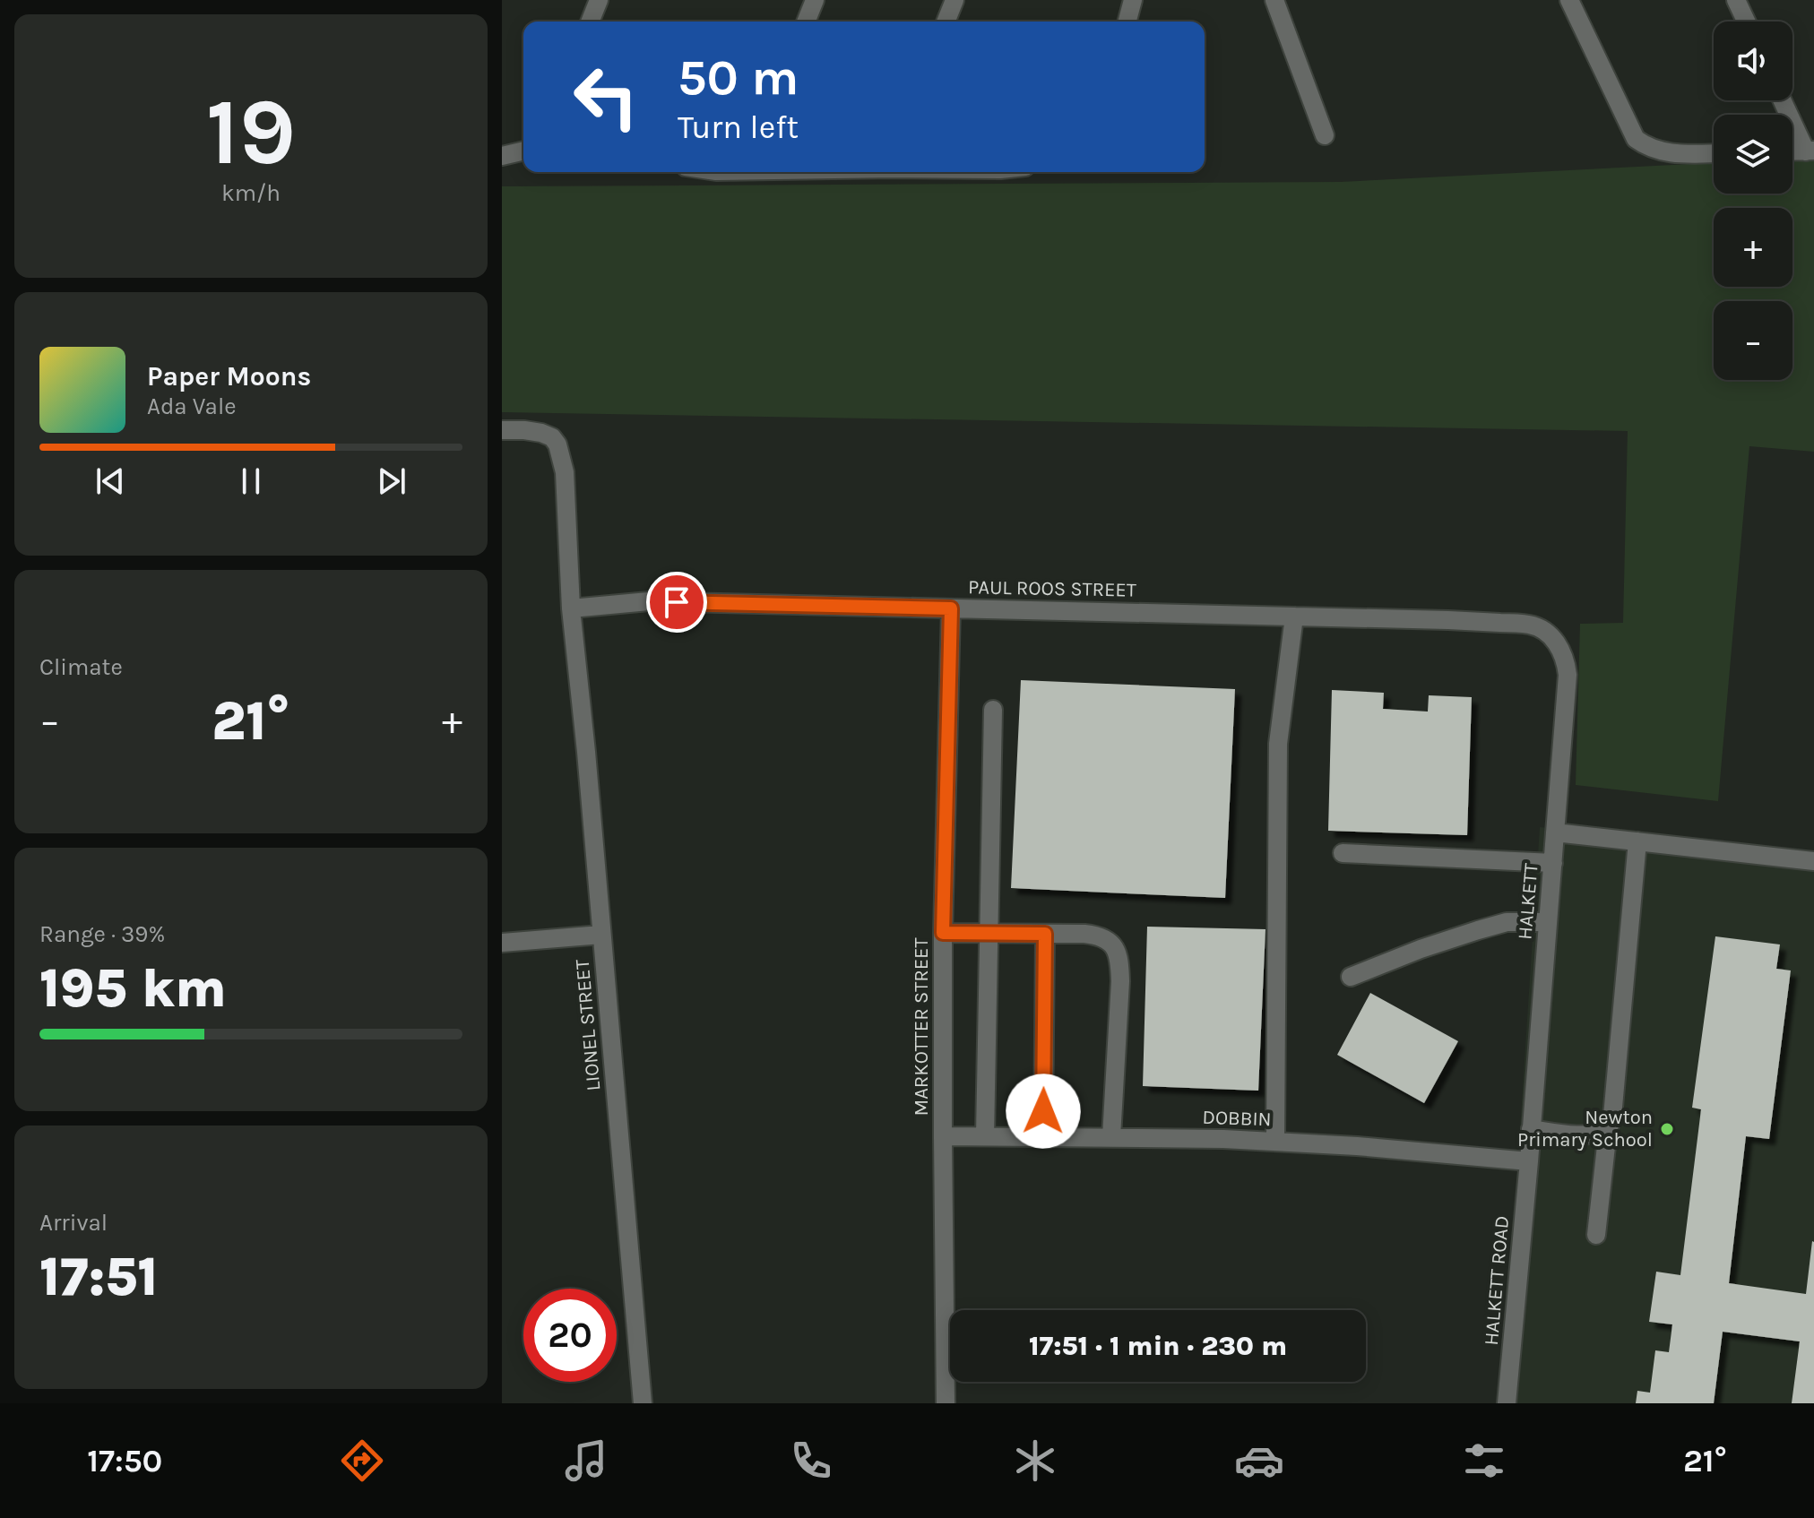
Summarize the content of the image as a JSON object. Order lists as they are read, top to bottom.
{
  "streets": {
    "street": [
      "PAUL ROOS STREET",
      "HALKETT",
      "LIONEL STREET",
      "MARKOTTER STREET",
      "DOBBIN",
      "HALKETT ROAD"
    ]
  },
  "crossings": [
    ["PAUL ROOS STREET", "HALKETT"],
    ["PAUL ROOS STREET", "LIONEL STREET"],
    ["PAUL ROOS STREET", "MARKOTTER STREET"],
    ["HALKETT", "DOBBIN"],
    ["HALKETT", "HALKETT ROAD"],
    ["MARKOTTER STREET", "DOBBIN"],
    ["DOBBIN", "HALKETT ROAD"]
  ],
  "places": ["Newton Primary School"],
  "page": {
    "tile": [
      ["19", "km/h"],
      "Climate",
      ["Range · 39%", "195 km"],
      ["Arrival", "17:51"]
    ],
    "map_buttons": ["+", "−"],
    "turn": ["50 m", "Turn left"],
    "song": ["Paper Moons", "Ada Vale"],
    "heat": ["−", "21°", "+"],
    "limit": "20",
    "trip": "17:51 · 1 min · 230 m",
    "tabs": ["17:50", "21°"]
  }
}
